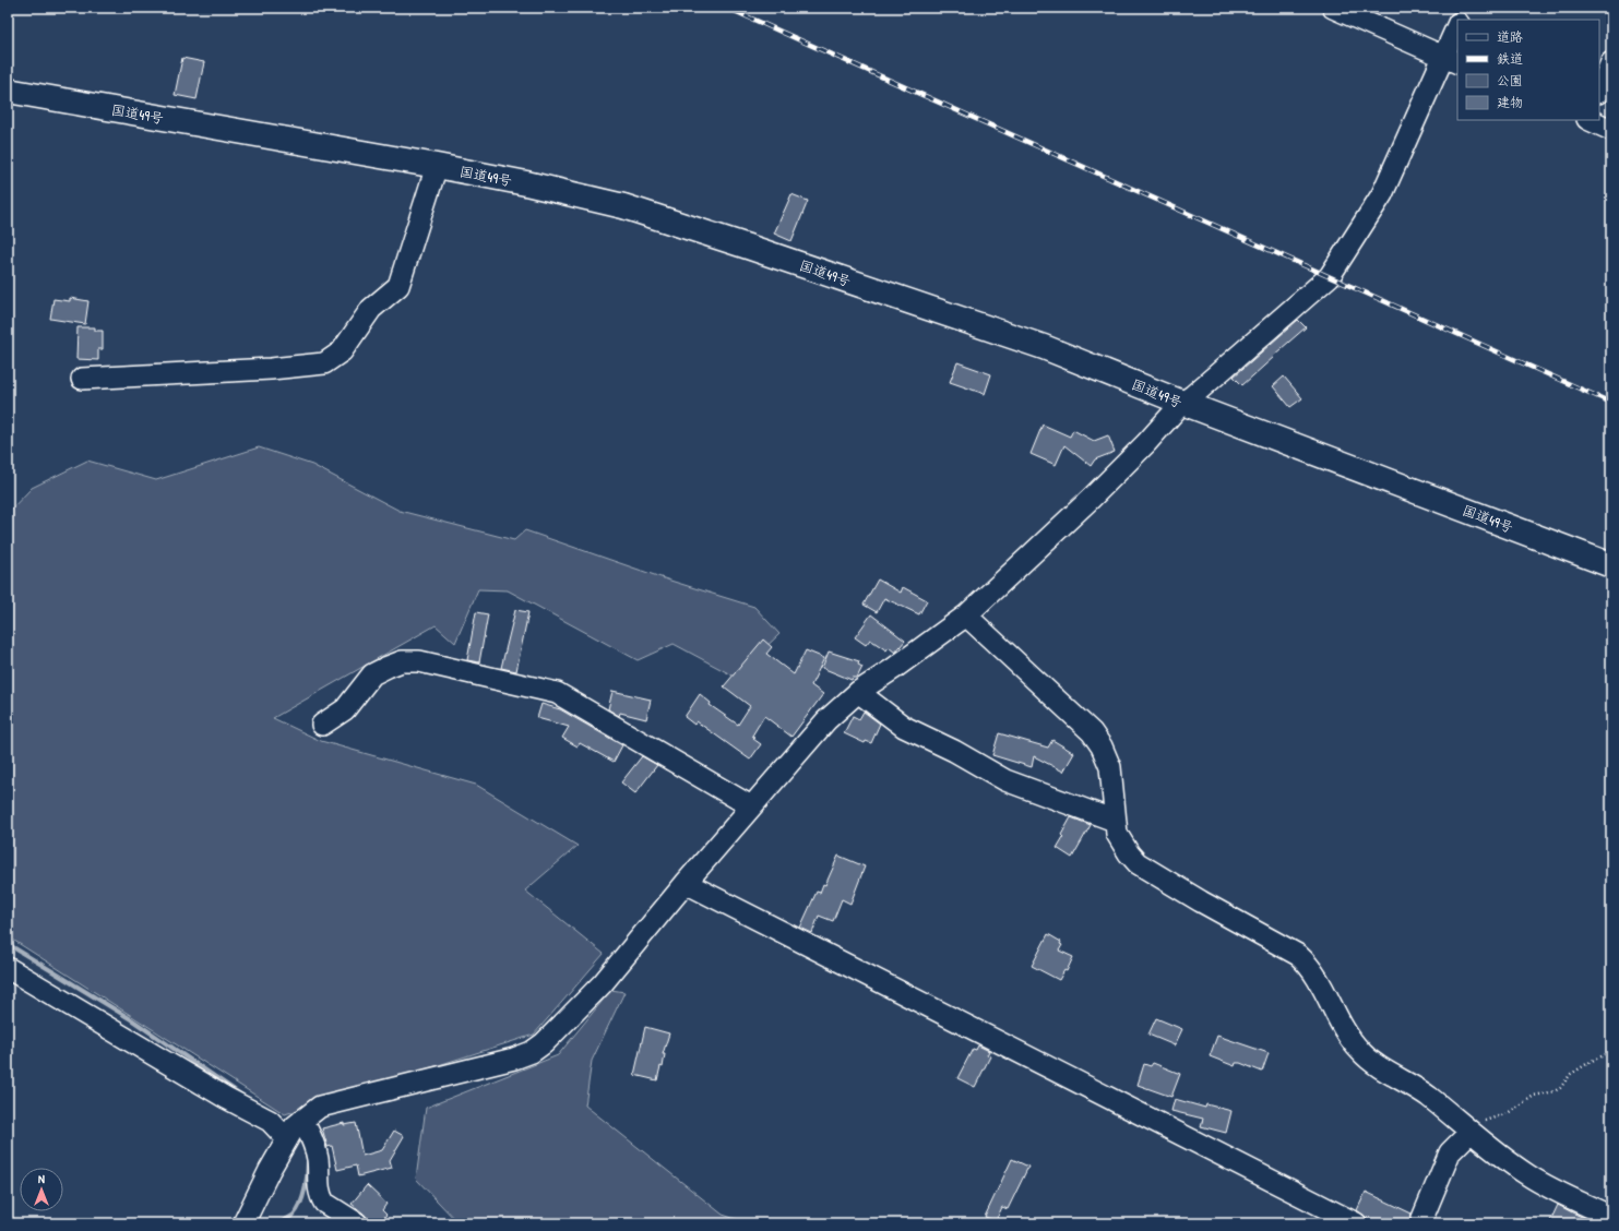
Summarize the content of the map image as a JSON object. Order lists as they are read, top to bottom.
{
  "streets": {
    "highway": ["国道49号"]
  },
  "legend": [
    "道路",
    "鉄道",
    "公園",
    "建物"
  ],
  "north": "top"
}
